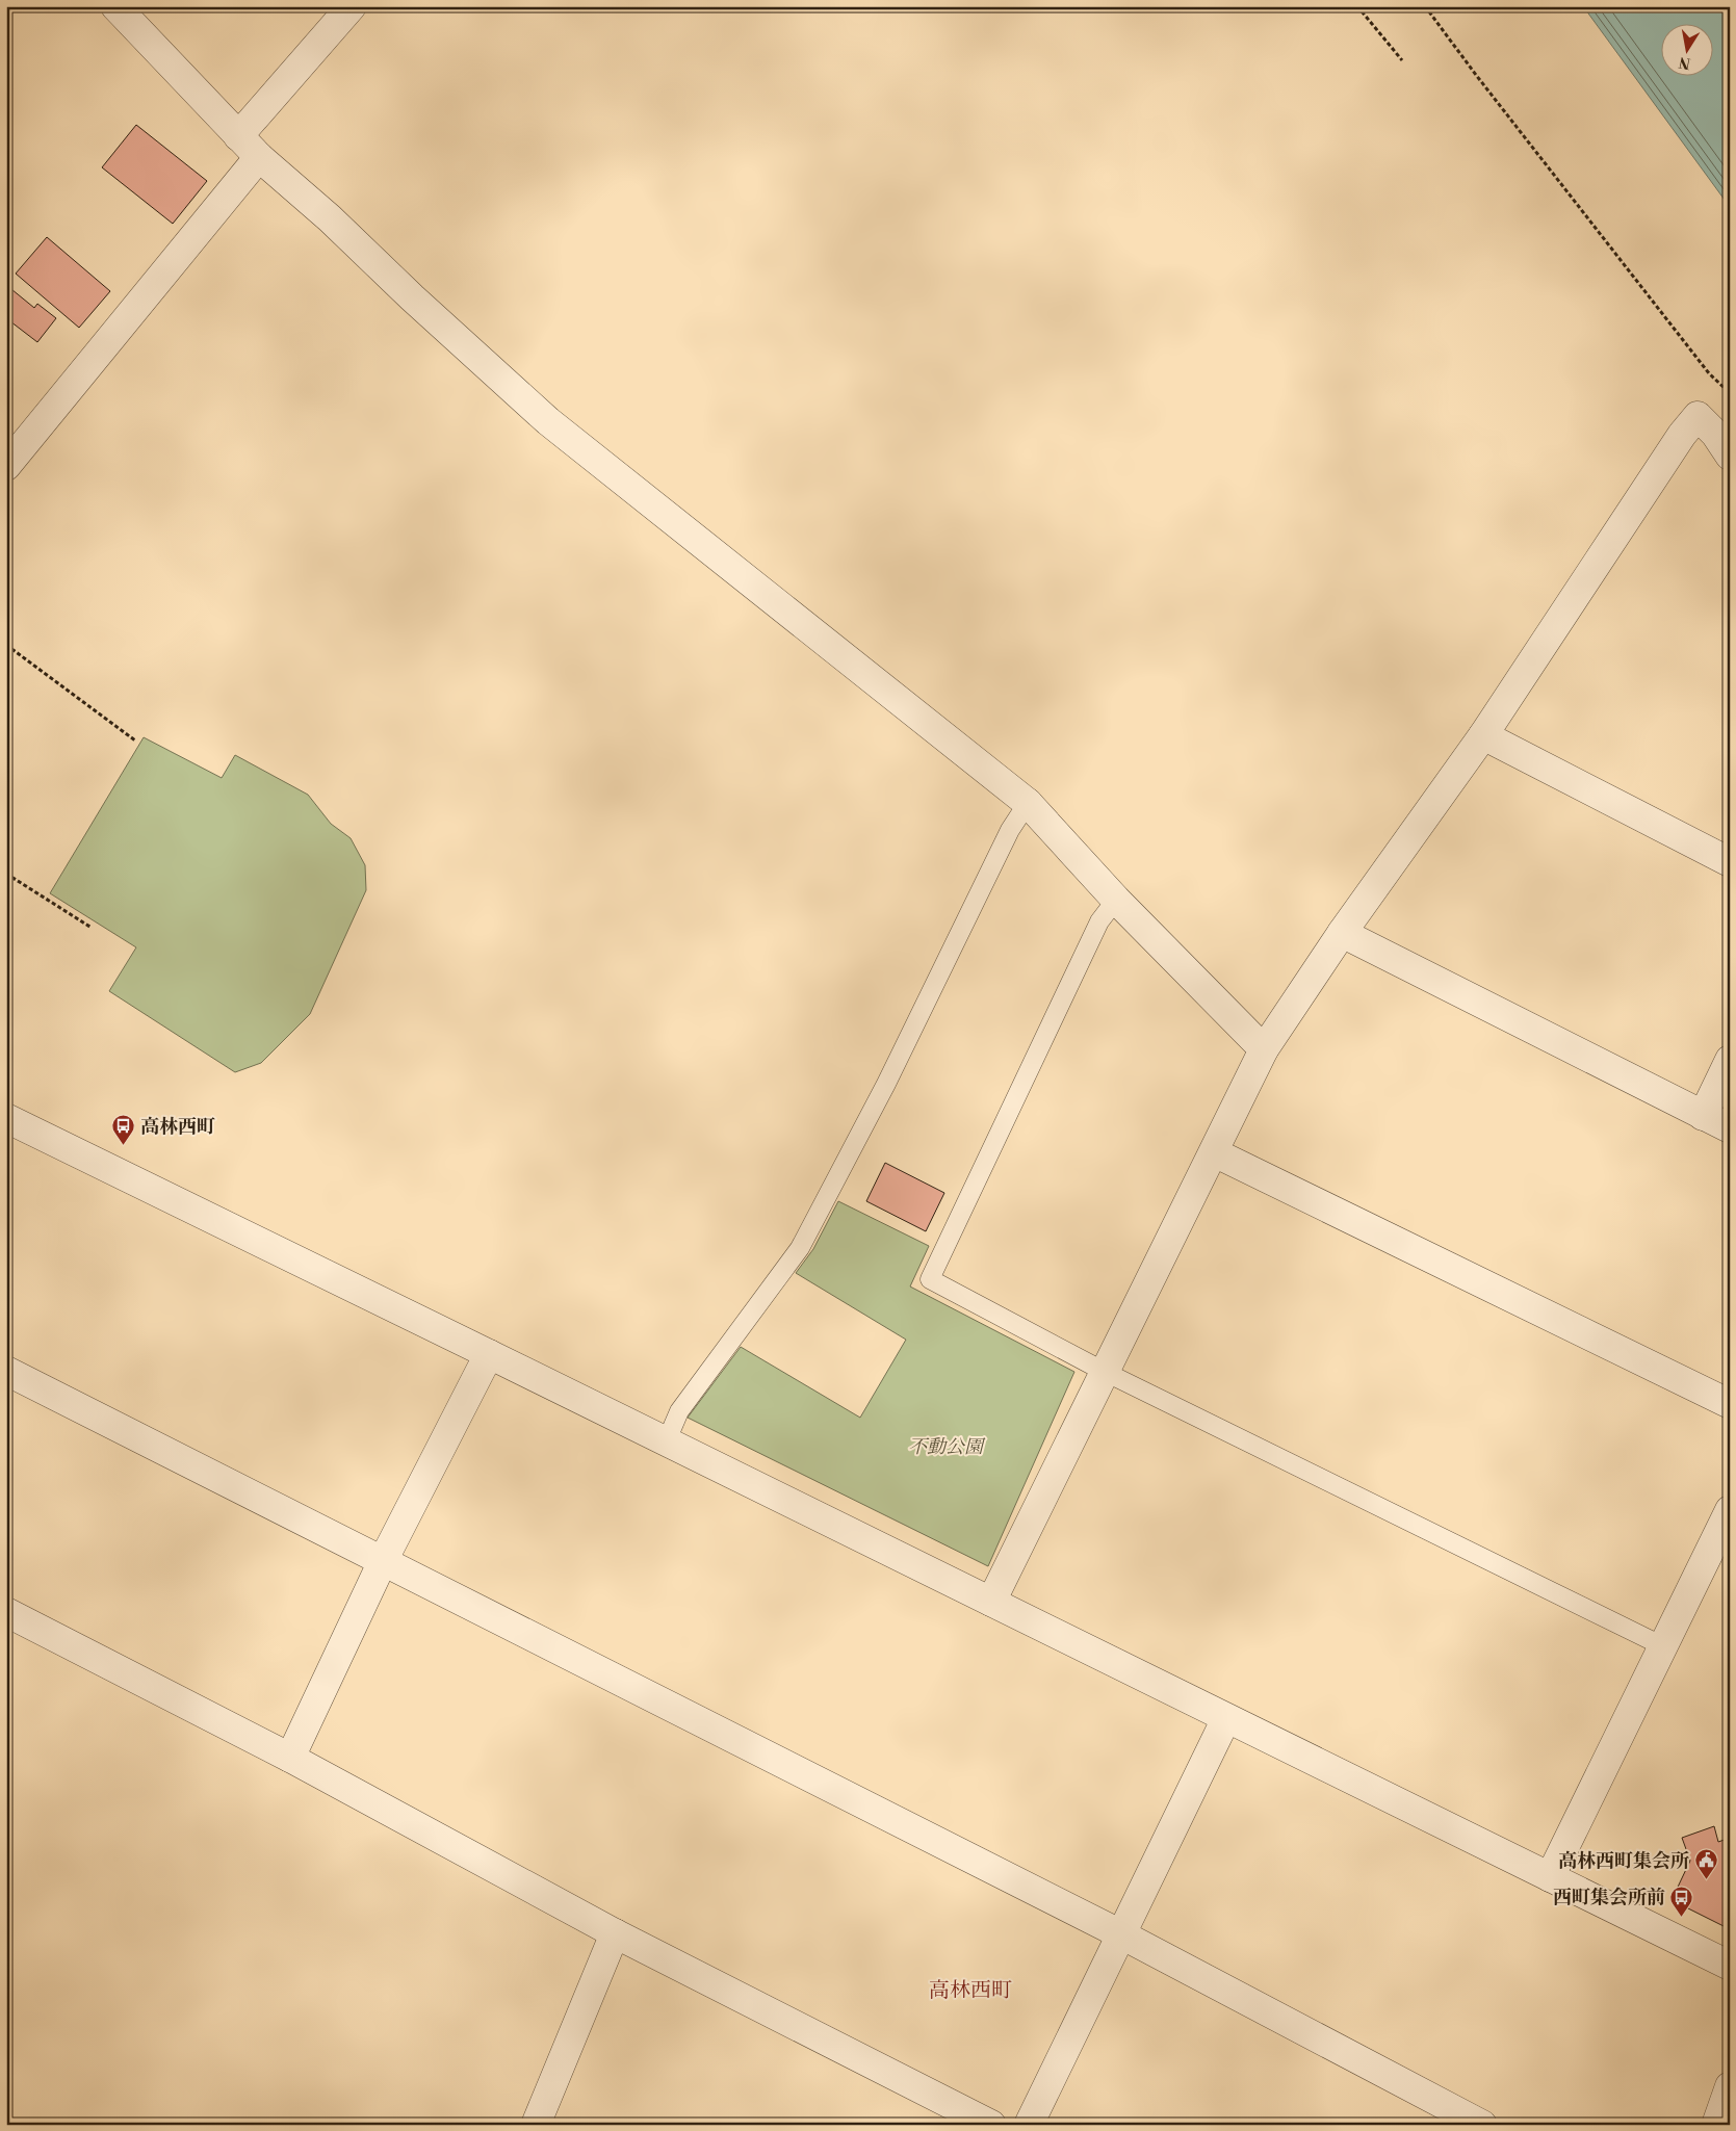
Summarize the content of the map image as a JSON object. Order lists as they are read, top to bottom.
{
  "districts": ["高林西町"],
  "parks": ["不動公園"],
  "places": {
    "bus stop": ["高林西町", "西町集会所前"],
    "public building": ["高林西町集会所"]
  },
  "north": "bottom"
}
